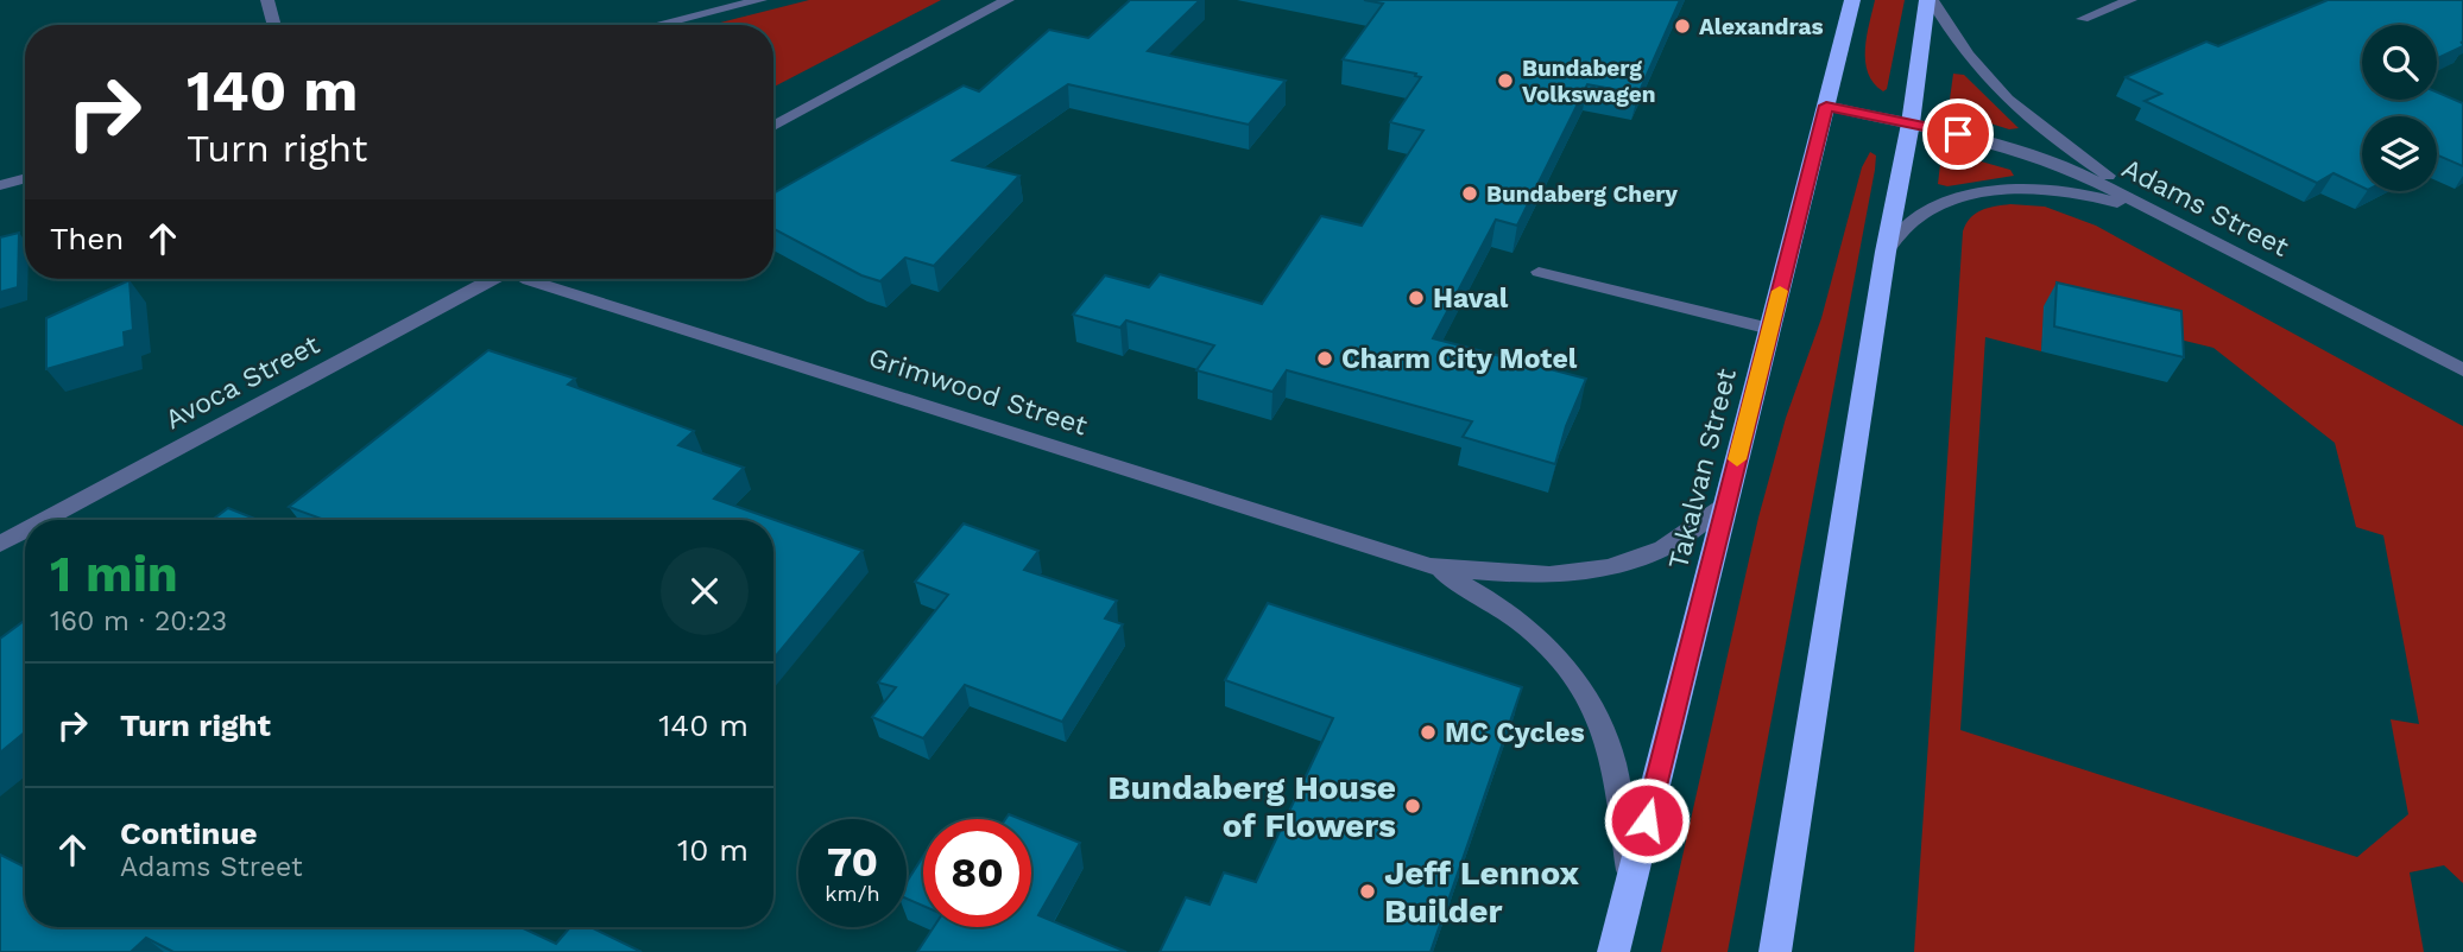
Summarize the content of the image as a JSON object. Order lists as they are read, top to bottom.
{
  "streets": {
    "highway": ["Takalvan Street"],
    "street": ["Adams Street", "Avoca Street", "Grimwood Street"]
  },
  "crossings": [
    ["Adams Street", "Takalvan Street"],
    ["Grimwood Street", "Takalvan Street"]
  ],
  "places": [
    "Alexandras",
    "Bundaberg Volkswagen",
    "Bundaberg Chery",
    "Haval",
    "Charm City Motel",
    "MC Cycles",
    "Bundaberg House of Flowers",
    "Jeff Lennox Builder"
  ],
  "page": {
    "turn": ["140 m", "Turn right"],
    "then": "Then",
    "heading": ["1 min", "160 m · 20:23"],
    "list": [
      {
        "name": "Turn right",
        "value": "140 m"
      },
      {
        "name": "Continue",
        "note": "Adams Street",
        "value": "10 m"
      }
    ],
    "speed": "70 km/h",
    "limit": "80"
  }
}
